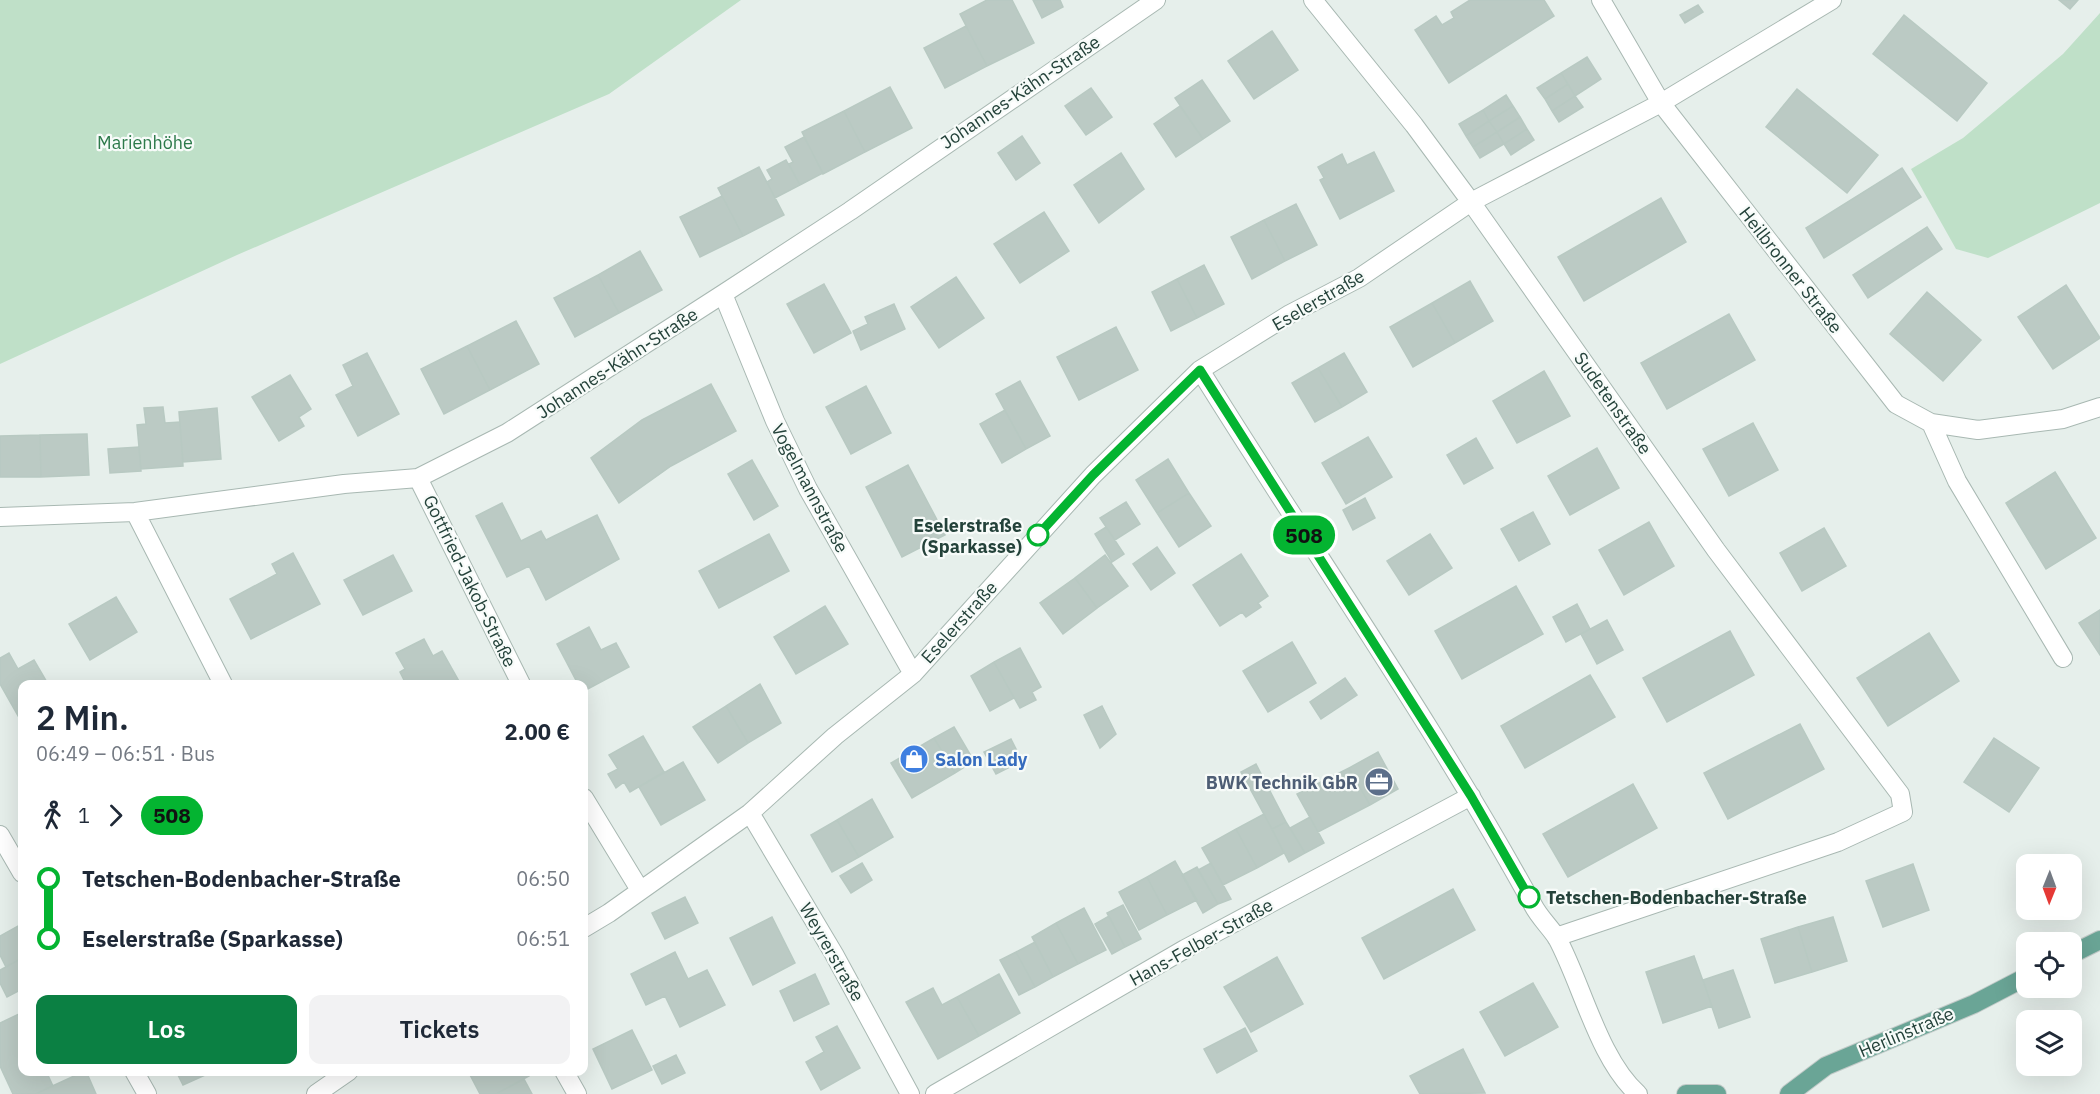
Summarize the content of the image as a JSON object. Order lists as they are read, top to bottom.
{
  "streets": {
    "main road": ["Herlinstraße"],
    "street": [
      "Johannes-Kähn-Straße",
      "Heilbronner Straße",
      "Eselerstraße",
      "Sudetenstraße",
      "Vogelmannstraße",
      "Gottfried-Jakob-Straße",
      "Hans-Felber-Straße",
      "Weyrerstraße"
    ]
  },
  "crossings": [
    ["Johannes-Kähn-Straße", "Vogelmannstraße"],
    ["Johannes-Kähn-Straße", "Gottfried-Jakob-Straße"],
    ["Heilbronner Straße", "Eselerstraße"],
    ["Eselerstraße", "Sudetenstraße"],
    ["Eselerstraße", "Vogelmannstraße"],
    ["Eselerstraße", "Weyrerstraße"]
  ],
  "parks": ["Marienhöhe"],
  "places": {
    "other": ["Eselerstraße (Sparkasse)", "Tetschen-Bodenbacher-Straße"],
    "shop": ["Salon Lady"],
    "office": ["BWK Technik GbR"]
  },
  "lines": ["bus line 508"],
  "north": "bottom",
  "page": {
    "on_map": "508",
    "heading": ["2 Min.", "06:49 – 06:51 · Bus", "2.00 €"],
    "legs": ["1", "508"],
    "list": [
      {
        "name": "Tetschen-Bodenbacher-Straße",
        "value": "06:50"
      },
      {
        "name": "Eselerstraße (Sparkasse)",
        "value": "06:51"
      }
    ],
    "buttons": ["Los", "Tickets"]
  }
}
